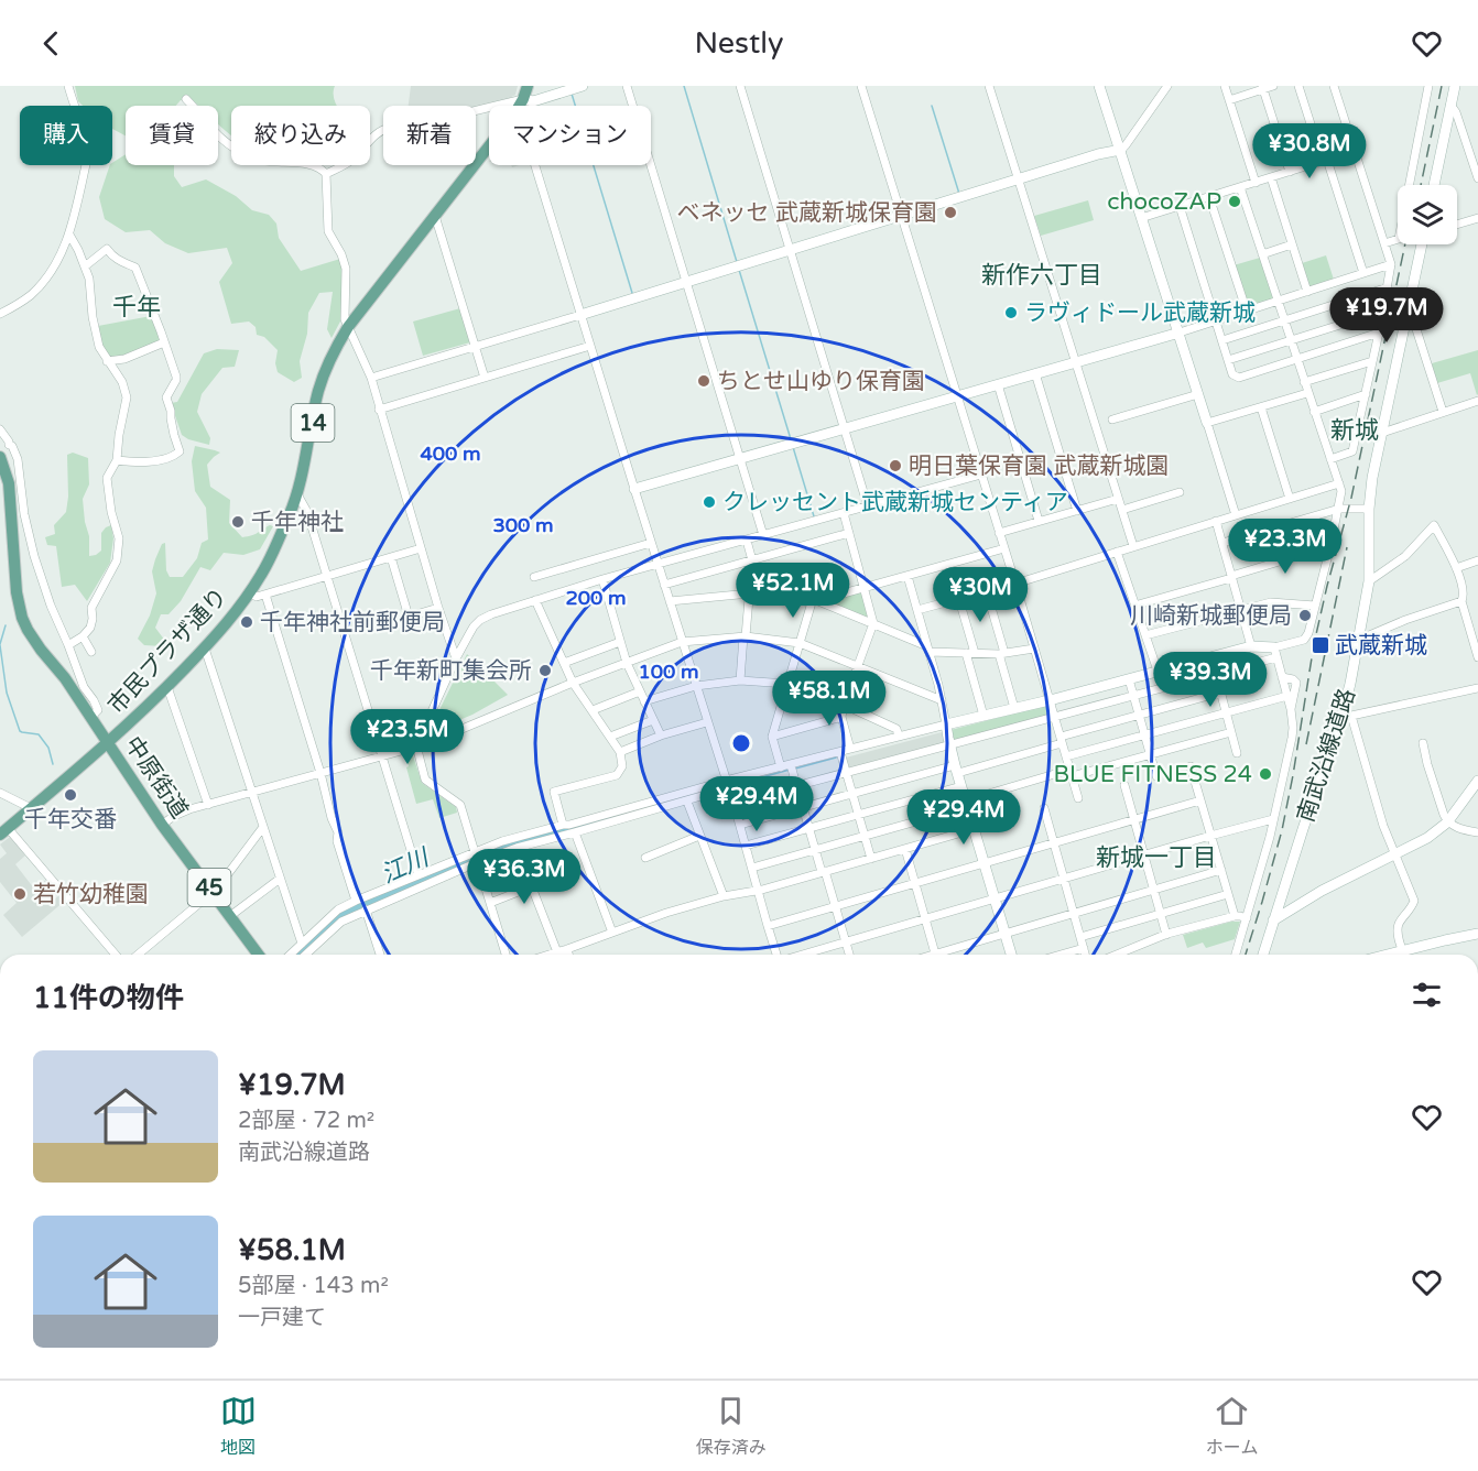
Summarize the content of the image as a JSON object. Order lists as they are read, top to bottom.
{
  "streets": {
    "main road": [
      "14",
      "市民プラザ通り",
      "中原街道",
      "45"
    ],
    "street": ["南武沿線道路"]
  },
  "crossings": [
    ["市民プラザ通り", "中原街道"]
  ],
  "districts": [
    "新作六丁目",
    "千年",
    "新城",
    "新城一丁目"
  ],
  "water": ["江川"],
  "places": {
    "other": [
      "chocoZAP",
      "ベネッセ 武蔵新城保育園",
      "ラヴィドール武蔵新城",
      "ちとせ山ゆり保育園",
      "明日葉保育園 武蔵新城園",
      "クレッセント武蔵新城センティア",
      "千年神社",
      "川崎新城郵便局",
      "千年神社前郵便局",
      "千年新町集会所",
      "BLUE FITNESS 24",
      "千年交番",
      "若竹幼稚園"
    ],
    "transit": ["武蔵新城"]
  },
  "page": {
    "header": "Nestly",
    "chip": [
      "購入",
      "賃貸",
      "絞り込み",
      "新着",
      "マンション"
    ],
    "price": [
      "¥30.8M",
      "¥19.7M",
      "¥23.3M",
      "¥52.1M",
      "¥30M",
      "¥39.3M",
      "¥58.1M",
      "¥23.5M",
      "¥29.4M",
      "¥29.4M",
      "¥36.3M"
    ],
    "heading": "11件の物件",
    "list": [
      {
        "name": "¥19.7M",
        "note": "2部屋 · 72 m² · 南武沿線道路"
      },
      {
        "name": "¥58.1M",
        "note": "5部屋 · 143 m² · 一戸建て"
      }
    ],
    "tabs": ["地図", "保存済み", "ホーム"]
  },
  "rings": [
    "400 m",
    "300 m",
    "200 m",
    "100 m"
  ]
}
